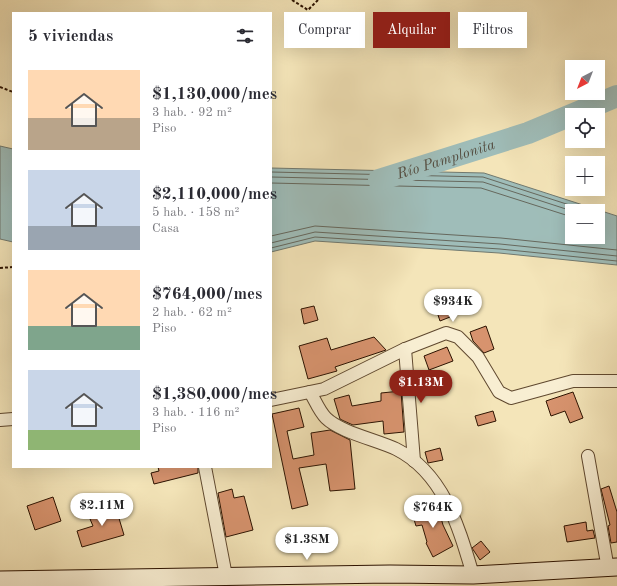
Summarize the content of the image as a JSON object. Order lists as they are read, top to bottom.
{
  "water": ["Río Pamplonita"],
  "north": "bottom left",
  "page": {
    "chip": ["Comprar", "Alquilar", "Filtros"],
    "heading": "5 viviendas",
    "map_buttons": ["+", "−"],
    "list": [
      {
        "name": "$1,130,000/mes",
        "note": "3 hab. · 92 m² · Piso"
      },
      {
        "name": "$2,110,000/mes",
        "note": "5 hab. · 158 m² · Casa"
      },
      {
        "name": "$764,000/mes",
        "note": "2 hab. · 62 m² · Piso"
      },
      {
        "name": "$1,380,000/mes",
        "note": "3 hab. · 116 m² · Piso"
      }
    ],
    "price": [
      "$934K",
      "$1.13M",
      "$2.11M",
      "$764K",
      "$1.38M"
    ]
  }
}
